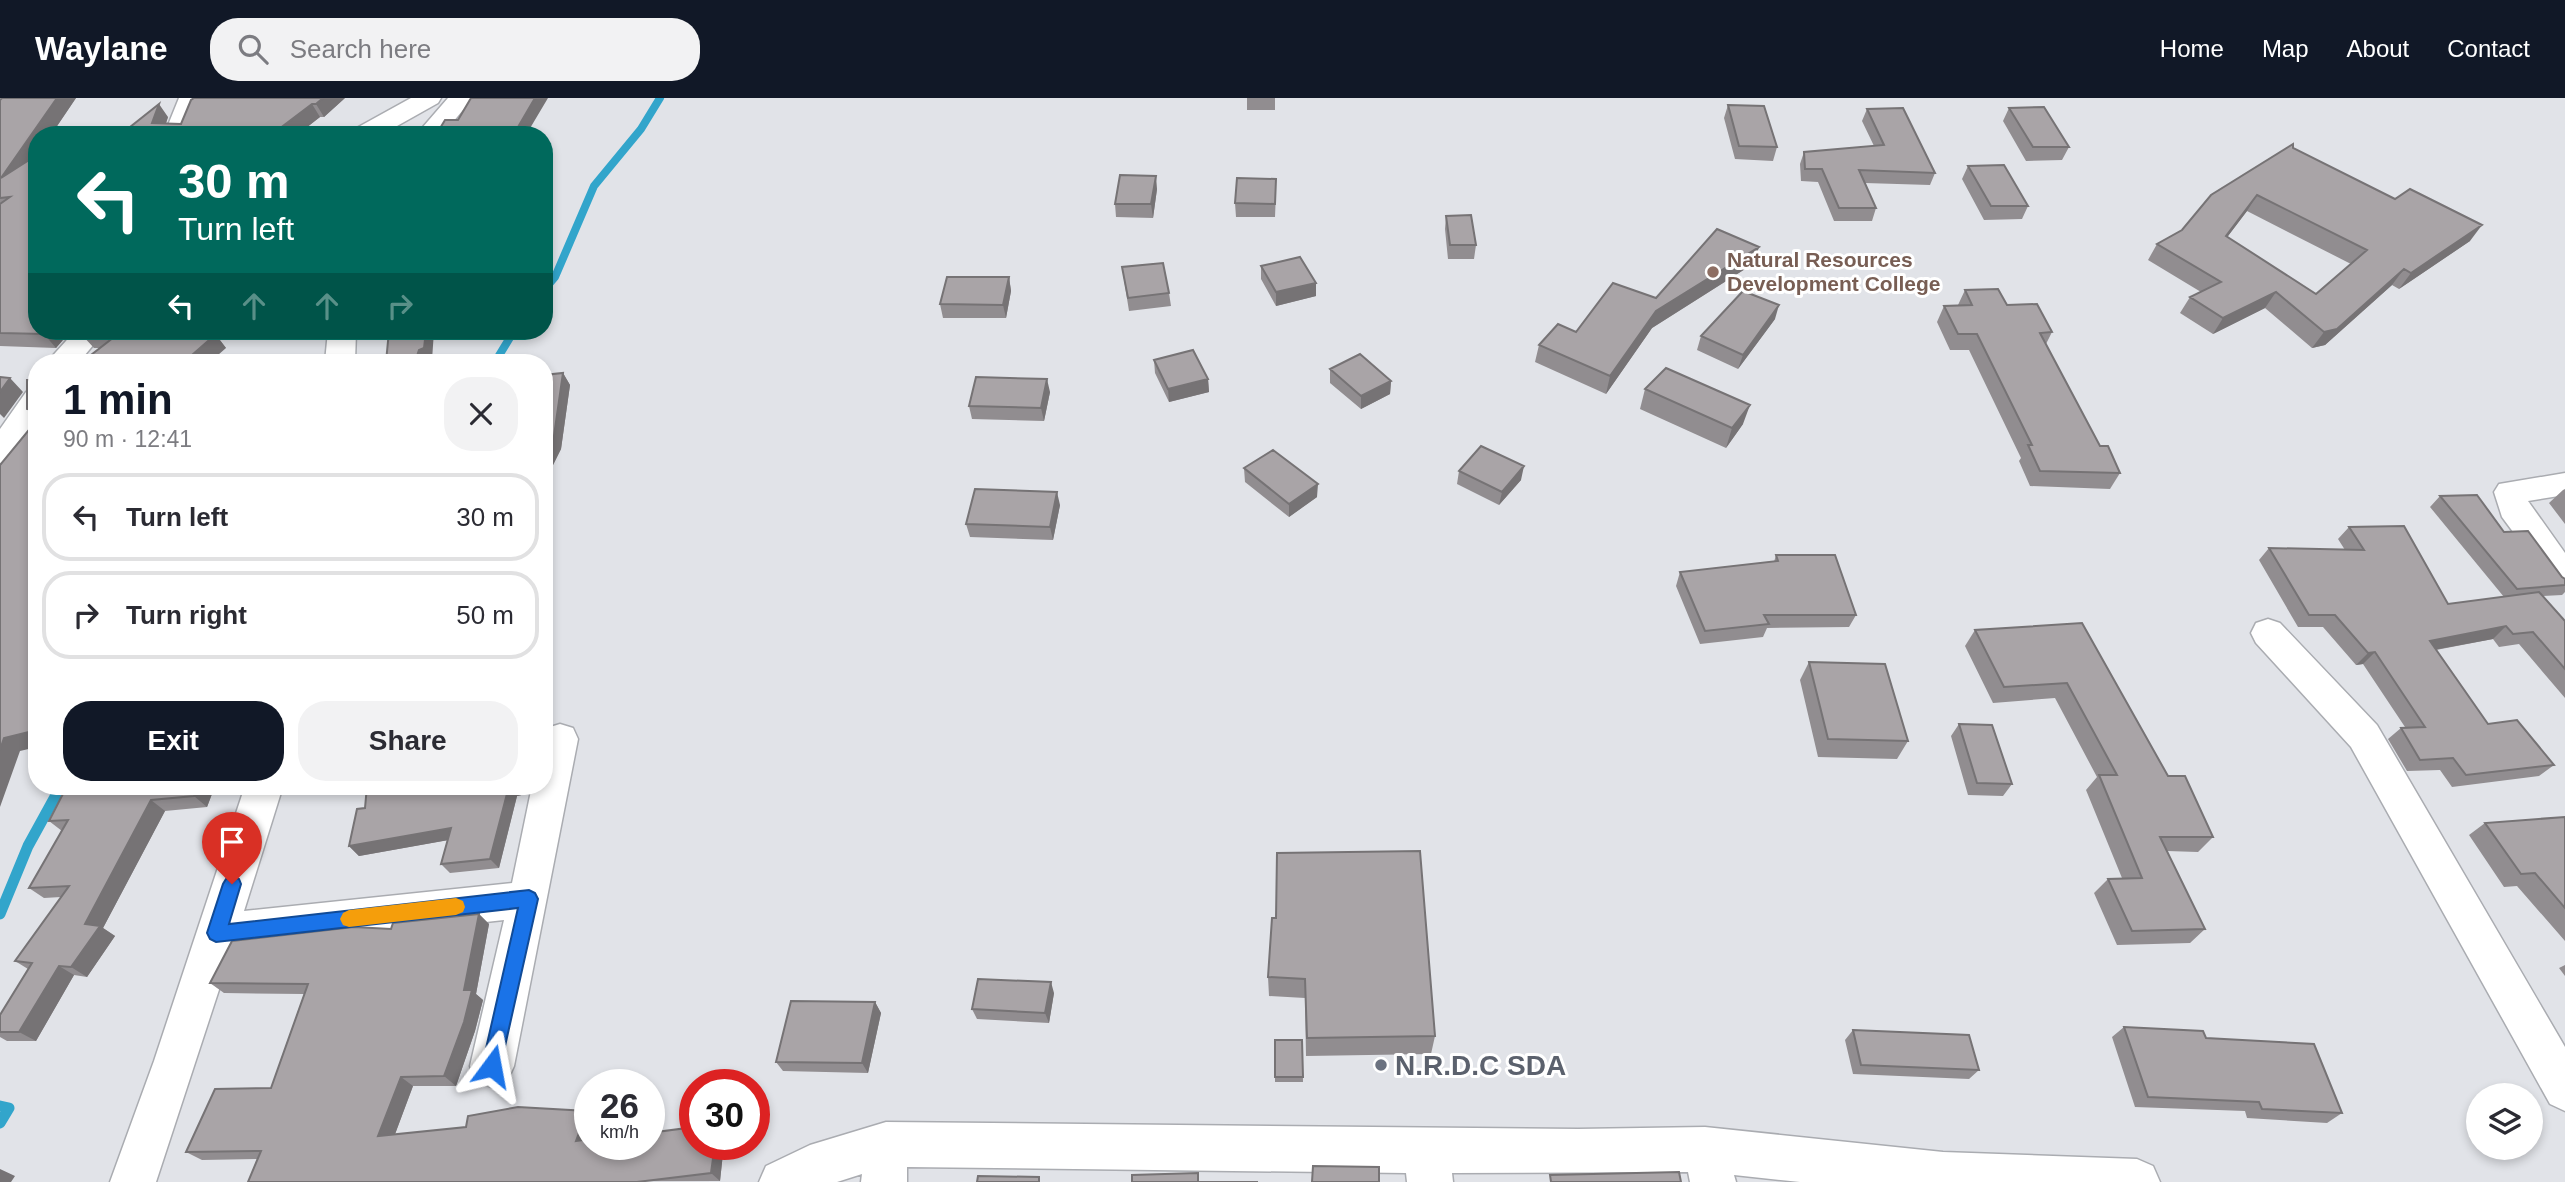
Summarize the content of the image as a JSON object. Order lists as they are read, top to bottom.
{
  "places": ["Natural Resources Development College", "N.R.D.C SDA"],
  "page": {
    "header": "Waylane",
    "search": "Search here",
    "nav": [
      "Home",
      "Map",
      "About",
      "Contact"
    ],
    "turn": ["30 m", "Turn left"],
    "heading": ["1 min", "90 m · 12:41"],
    "list": [
      {
        "name": "Turn left",
        "value": "30 m"
      },
      {
        "name": "Turn right",
        "value": "50 m"
      }
    ],
    "buttons": ["Exit", "Share"],
    "speed": "26 km/h",
    "limit": "30"
  }
}
